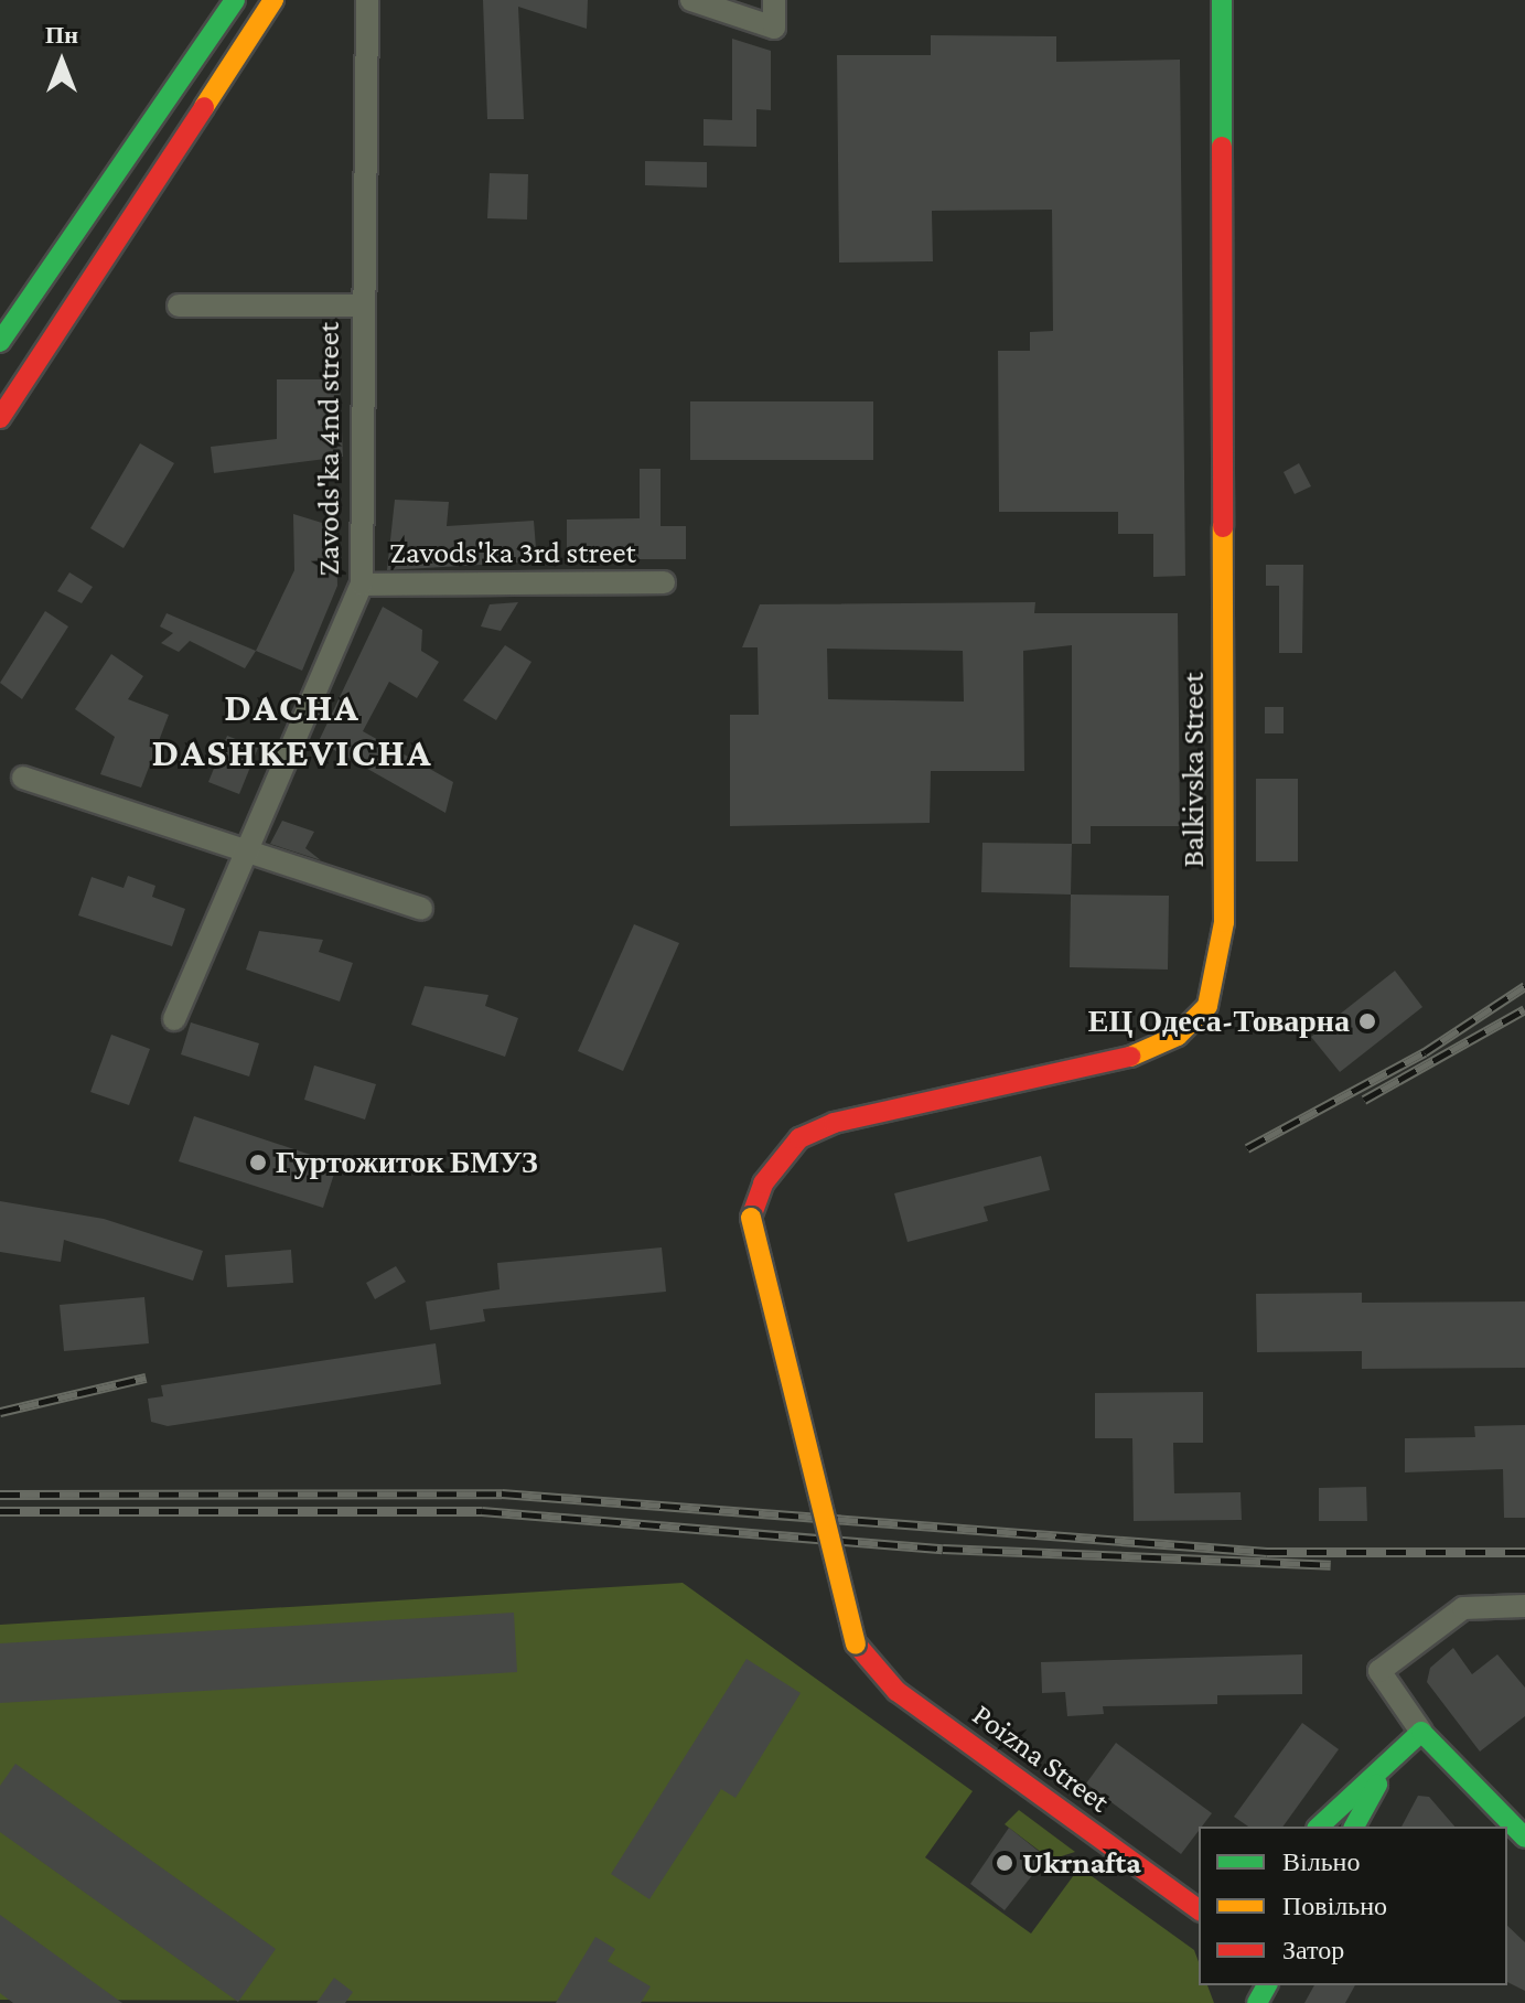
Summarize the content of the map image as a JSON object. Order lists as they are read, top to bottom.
{
  "streets": {
    "street": [
      "Zavods'ka 4nd street",
      "Zavods'ka 3rd street",
      "Balkivska Street",
      "Poizna Street"
    ]
  },
  "crossings": [
    ["Zavods'ka 4nd street", "Zavods'ka 3rd street"],
    ["Balkivska Street", "Poizna Street"]
  ],
  "districts": ["DACHA DASHKEVICHA"],
  "places": ["ЕЦ Одеса-Товарна", "Гуртожиток БМУЗ", "Ukrnafta"],
  "legend": ["Вільно", "Повільно", "Затор"],
  "north": "top"
}
